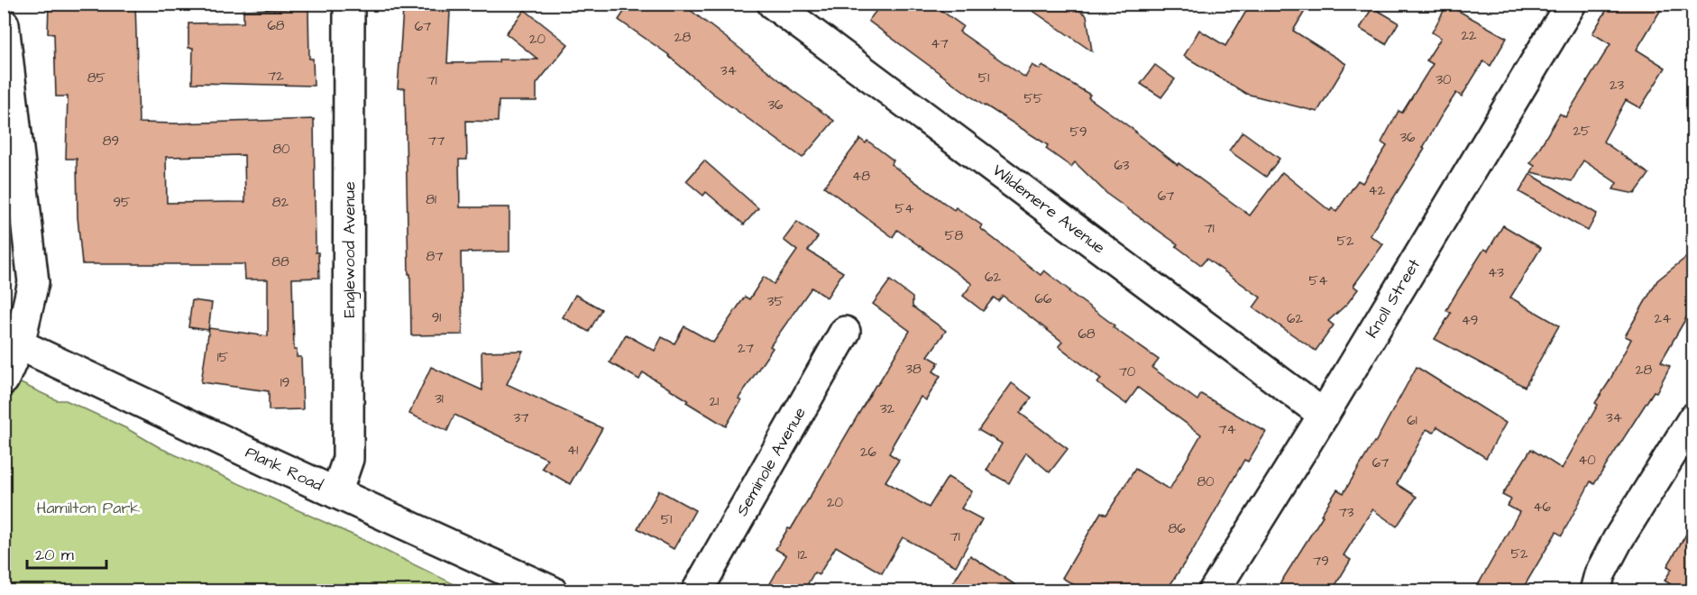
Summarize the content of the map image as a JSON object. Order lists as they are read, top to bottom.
{
  "streets": {
    "street": [
      "Wildemere Avenue",
      "Englewood Avenue",
      "Knoll Street",
      "Seminole Avenue",
      "Plank Road"
    ]
  },
  "crossings": [
    ["Wildemere Avenue", "Knoll Street"],
    ["Englewood Avenue", "Plank Road"]
  ],
  "parks": ["Hamilton Park"],
  "house_numbers": [
    "68",
    "67",
    "22",
    "28",
    "20",
    "47",
    "34",
    "72",
    "85",
    "51",
    "30",
    "71",
    "23",
    "55",
    "36",
    "25",
    "59",
    "36",
    "89",
    "77",
    "80",
    "63",
    "48",
    "42",
    "67",
    "81",
    "95",
    "82",
    "54",
    "71",
    "58",
    "52",
    "87",
    "88",
    "43",
    "62",
    "54",
    "66",
    "35",
    "91",
    "62",
    "24",
    "49",
    "68",
    "27",
    "15",
    "38",
    "28",
    "70",
    "19",
    "31",
    "21",
    "32",
    "37",
    "34",
    "61",
    "74",
    "41",
    "26",
    "40",
    "67",
    "80",
    "20",
    "46",
    "73",
    "51",
    "86",
    "71",
    "52",
    "12",
    "79"
  ],
  "scale_bar": "20 m"
}
